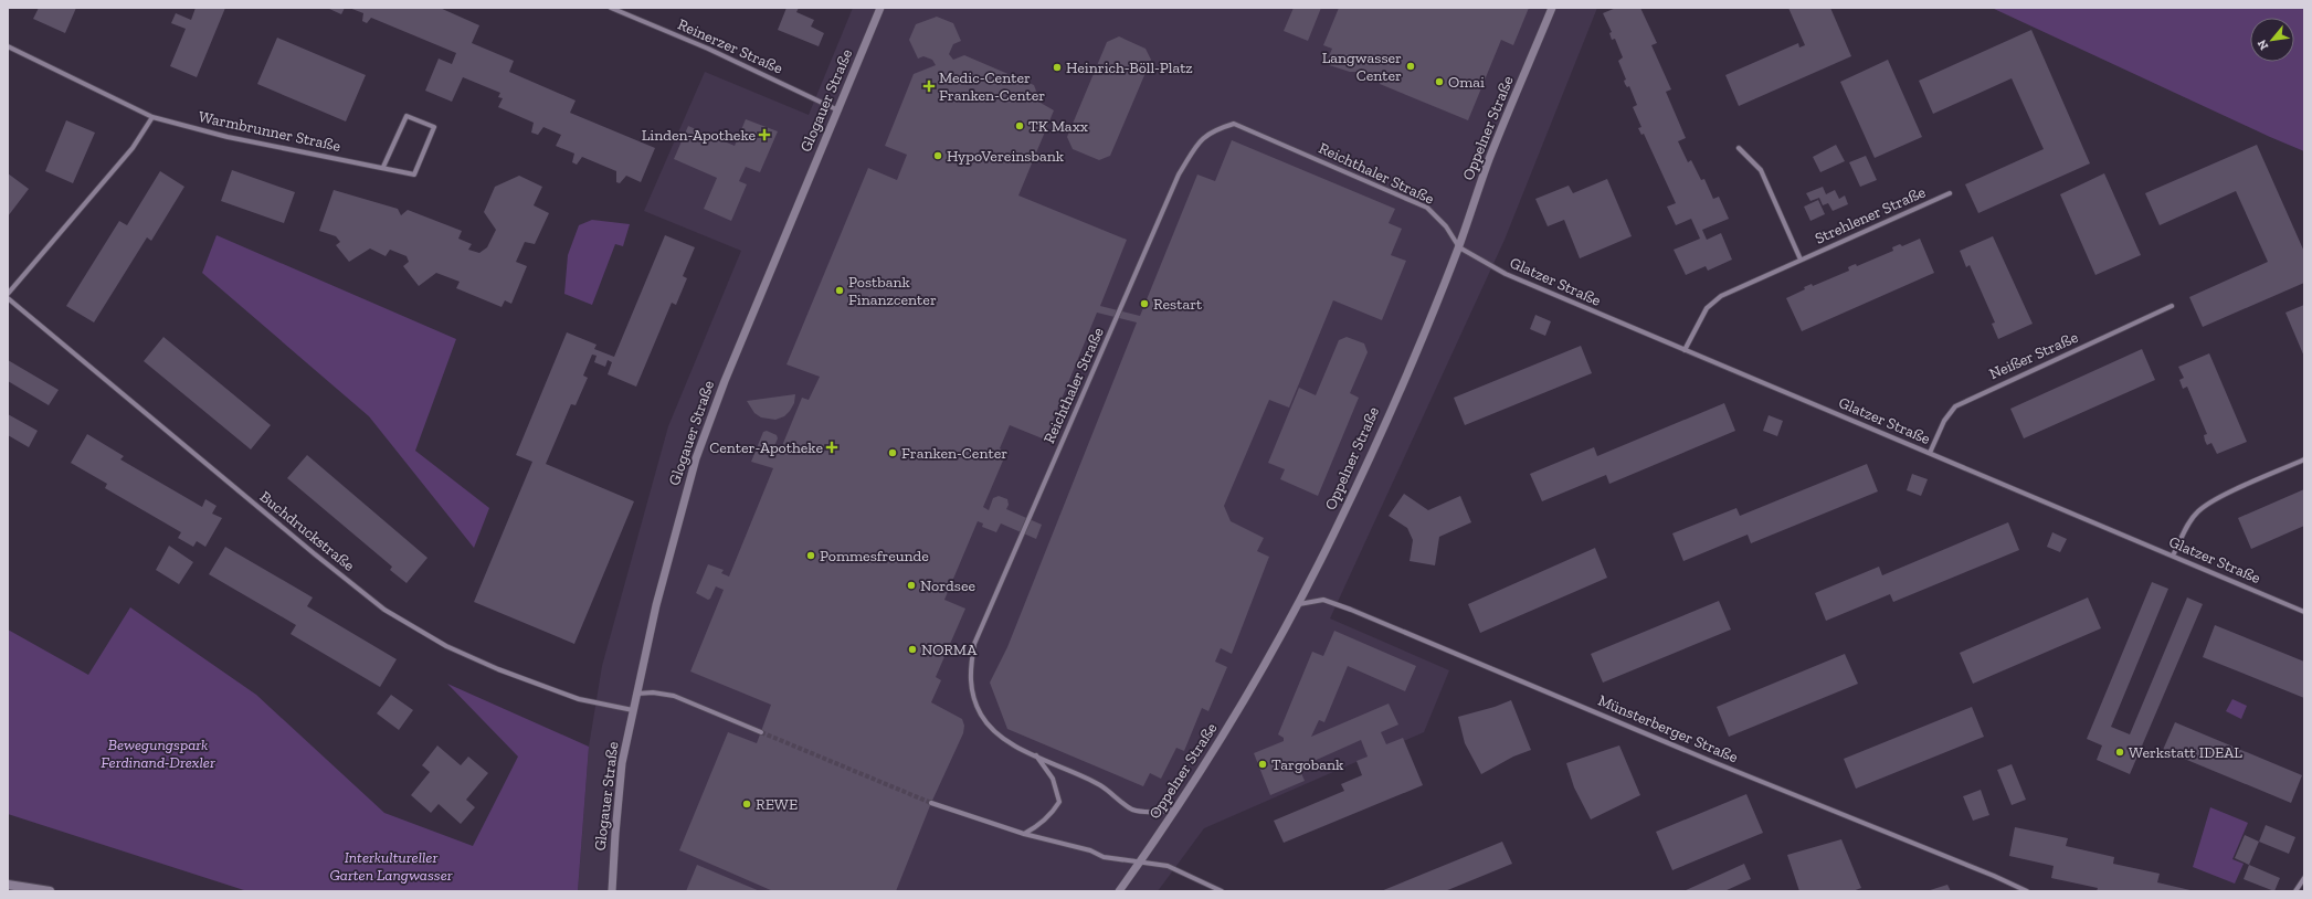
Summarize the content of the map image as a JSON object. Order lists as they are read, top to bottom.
{
  "streets": {
    "street": [
      "Reinerzer Straße",
      "Glogauer Straße",
      "Oppelner Straße",
      "Warmbrunner Straße",
      "Reichthaler Straße",
      "Strehlener Straße",
      "Glatzer Straße",
      "Neißer Straße",
      "Buchdruckstraße",
      "Münsterberger Straße"
    ]
  },
  "crossings": [
    ["Reinerzer Straße", "Glogauer Straße"],
    ["Glogauer Straße", "Buchdruckstraße"],
    ["Oppelner Straße", "Reichthaler Straße"],
    ["Oppelner Straße", "Glatzer Straße"],
    ["Oppelner Straße", "Münsterberger Straße"],
    ["Reichthaler Straße", "Glatzer Straße"],
    ["Strehlener Straße", "Glatzer Straße"],
    ["Glatzer Straße", "Neißer Straße"]
  ],
  "parks": ["Bewegungspark Ferdinand-Drexler", "Interkultureller Garten Langwasser"],
  "places": {
    "other": [
      "Langwasser Center",
      "Heinrich-Böll-Platz",
      "Omai",
      "TK Maxx",
      "HypoVereinsbank",
      "Postbank Finanzcenter",
      "Restart",
      "Franken-Center",
      "Pommesfreunde",
      "Nordsee",
      "NORMA",
      "Werkstatt IDEAL",
      "Targobank",
      "REWE"
    ],
    "health": ["Medic-Center Franken-Center", "Linden-Apotheke", "Center-Apotheke"]
  },
  "north": "bottom left"
}
